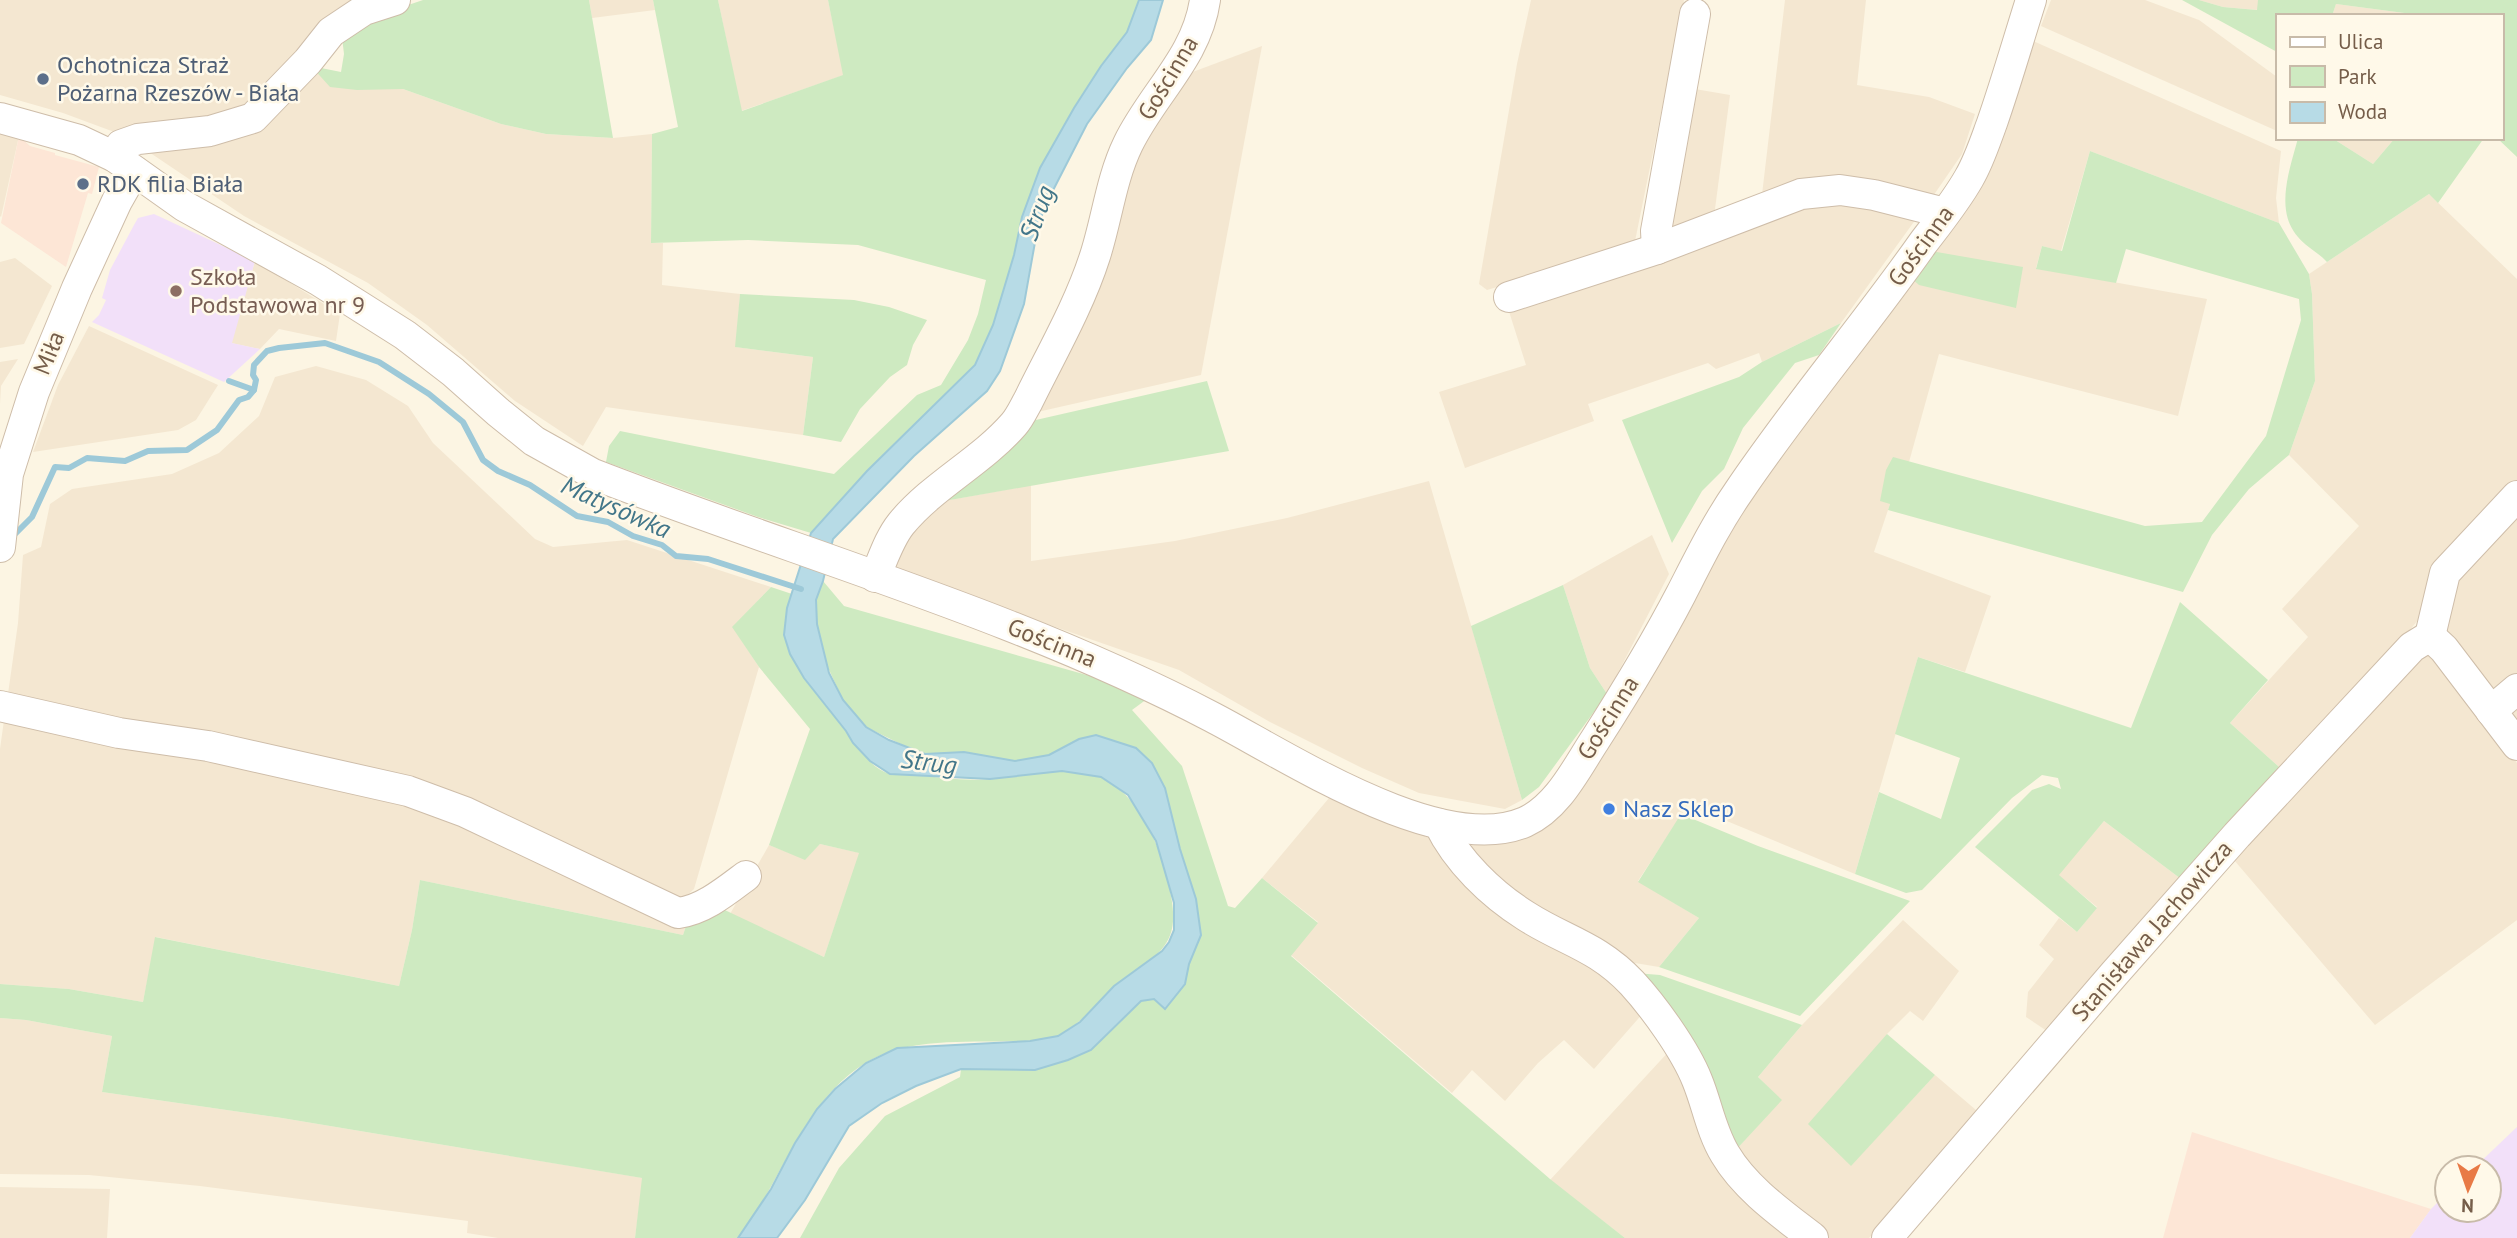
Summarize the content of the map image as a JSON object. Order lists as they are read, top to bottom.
{
  "streets": {
    "street": ["Gościnna", "Miła", "Stanisława Jachowicza"]
  },
  "crossings": [
    ["Gościnna", "Miła"]
  ],
  "water": ["Strug", "Matysówka"],
  "places": [
    "Ochotnicza Straż Pożarna Rzeszów - Biała",
    "RDK filia Biała",
    "Szkoła Podstawowa nr 9",
    "Nasz Sklep"
  ],
  "legend": ["Ulica", "Park", "Woda"],
  "north": "bottom"
}
